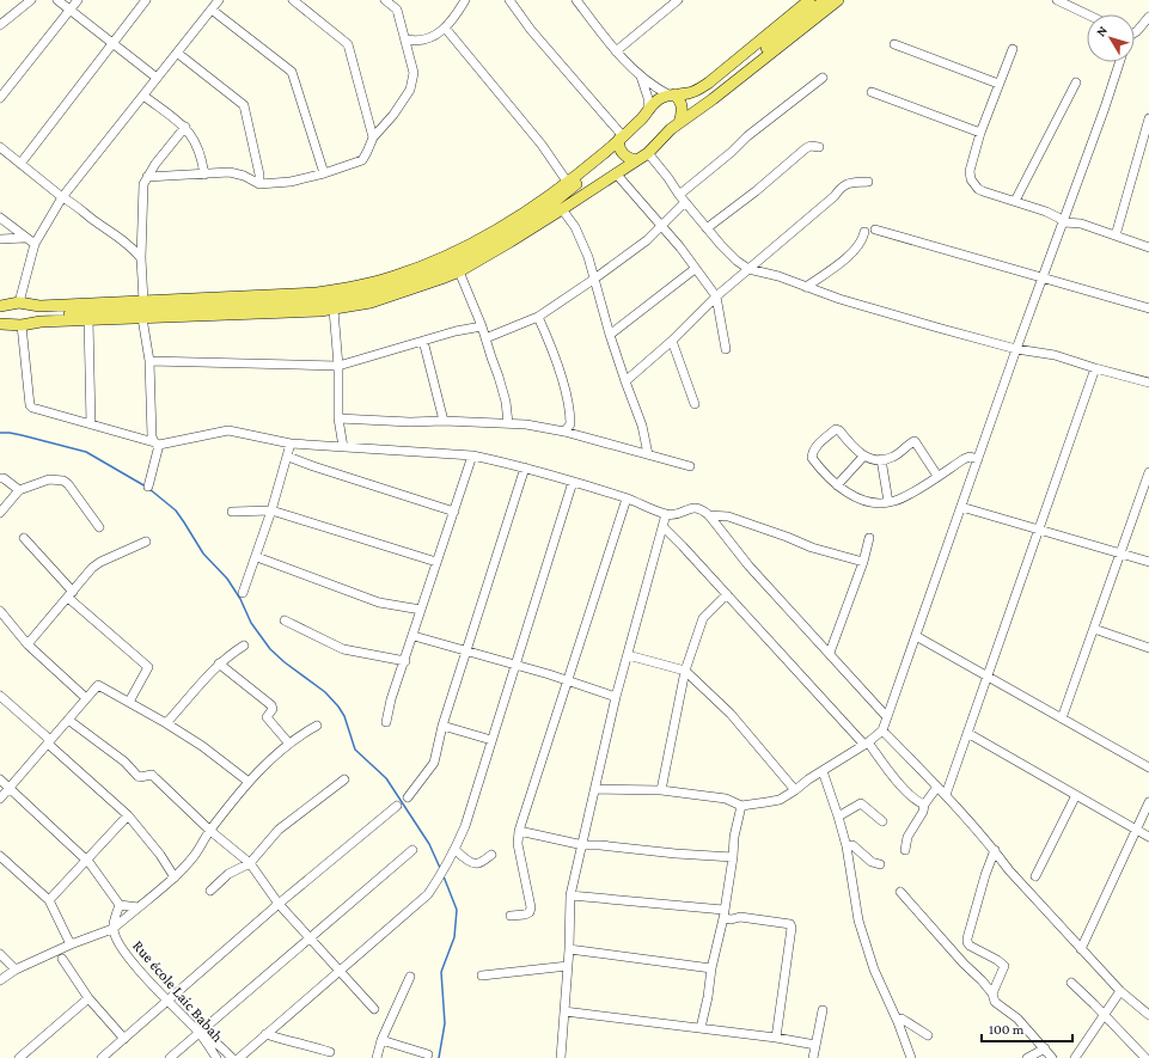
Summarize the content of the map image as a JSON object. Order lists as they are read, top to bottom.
{
  "streets": {
    "street": ["Rue école Laic Babah"]
  },
  "scale_bar": "100 m",
  "north": "top left"
}
